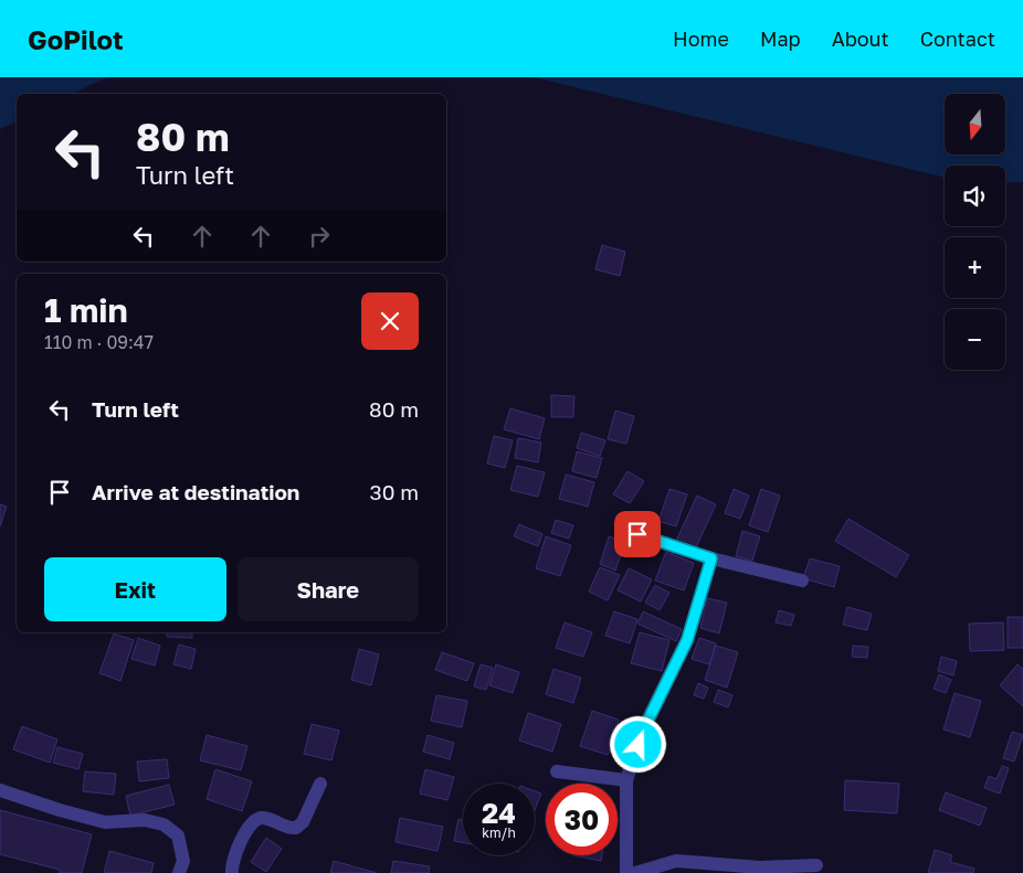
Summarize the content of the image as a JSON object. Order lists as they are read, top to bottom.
{
  "north": "bottom",
  "page": {
    "header": "GoPilot",
    "nav": [
      "Home",
      "Map",
      "About",
      "Contact"
    ],
    "map_buttons": ["+", "−"],
    "turn": ["80 m", "Turn left"],
    "heading": ["1 min", "110 m · 09:47"],
    "list": [
      {
        "name": "Turn left",
        "value": "80 m"
      },
      {
        "name": "Arrive at destination",
        "value": "30 m"
      }
    ],
    "buttons": ["Exit", "Share"],
    "speed": "24 km/h",
    "limit": "30"
  }
}
